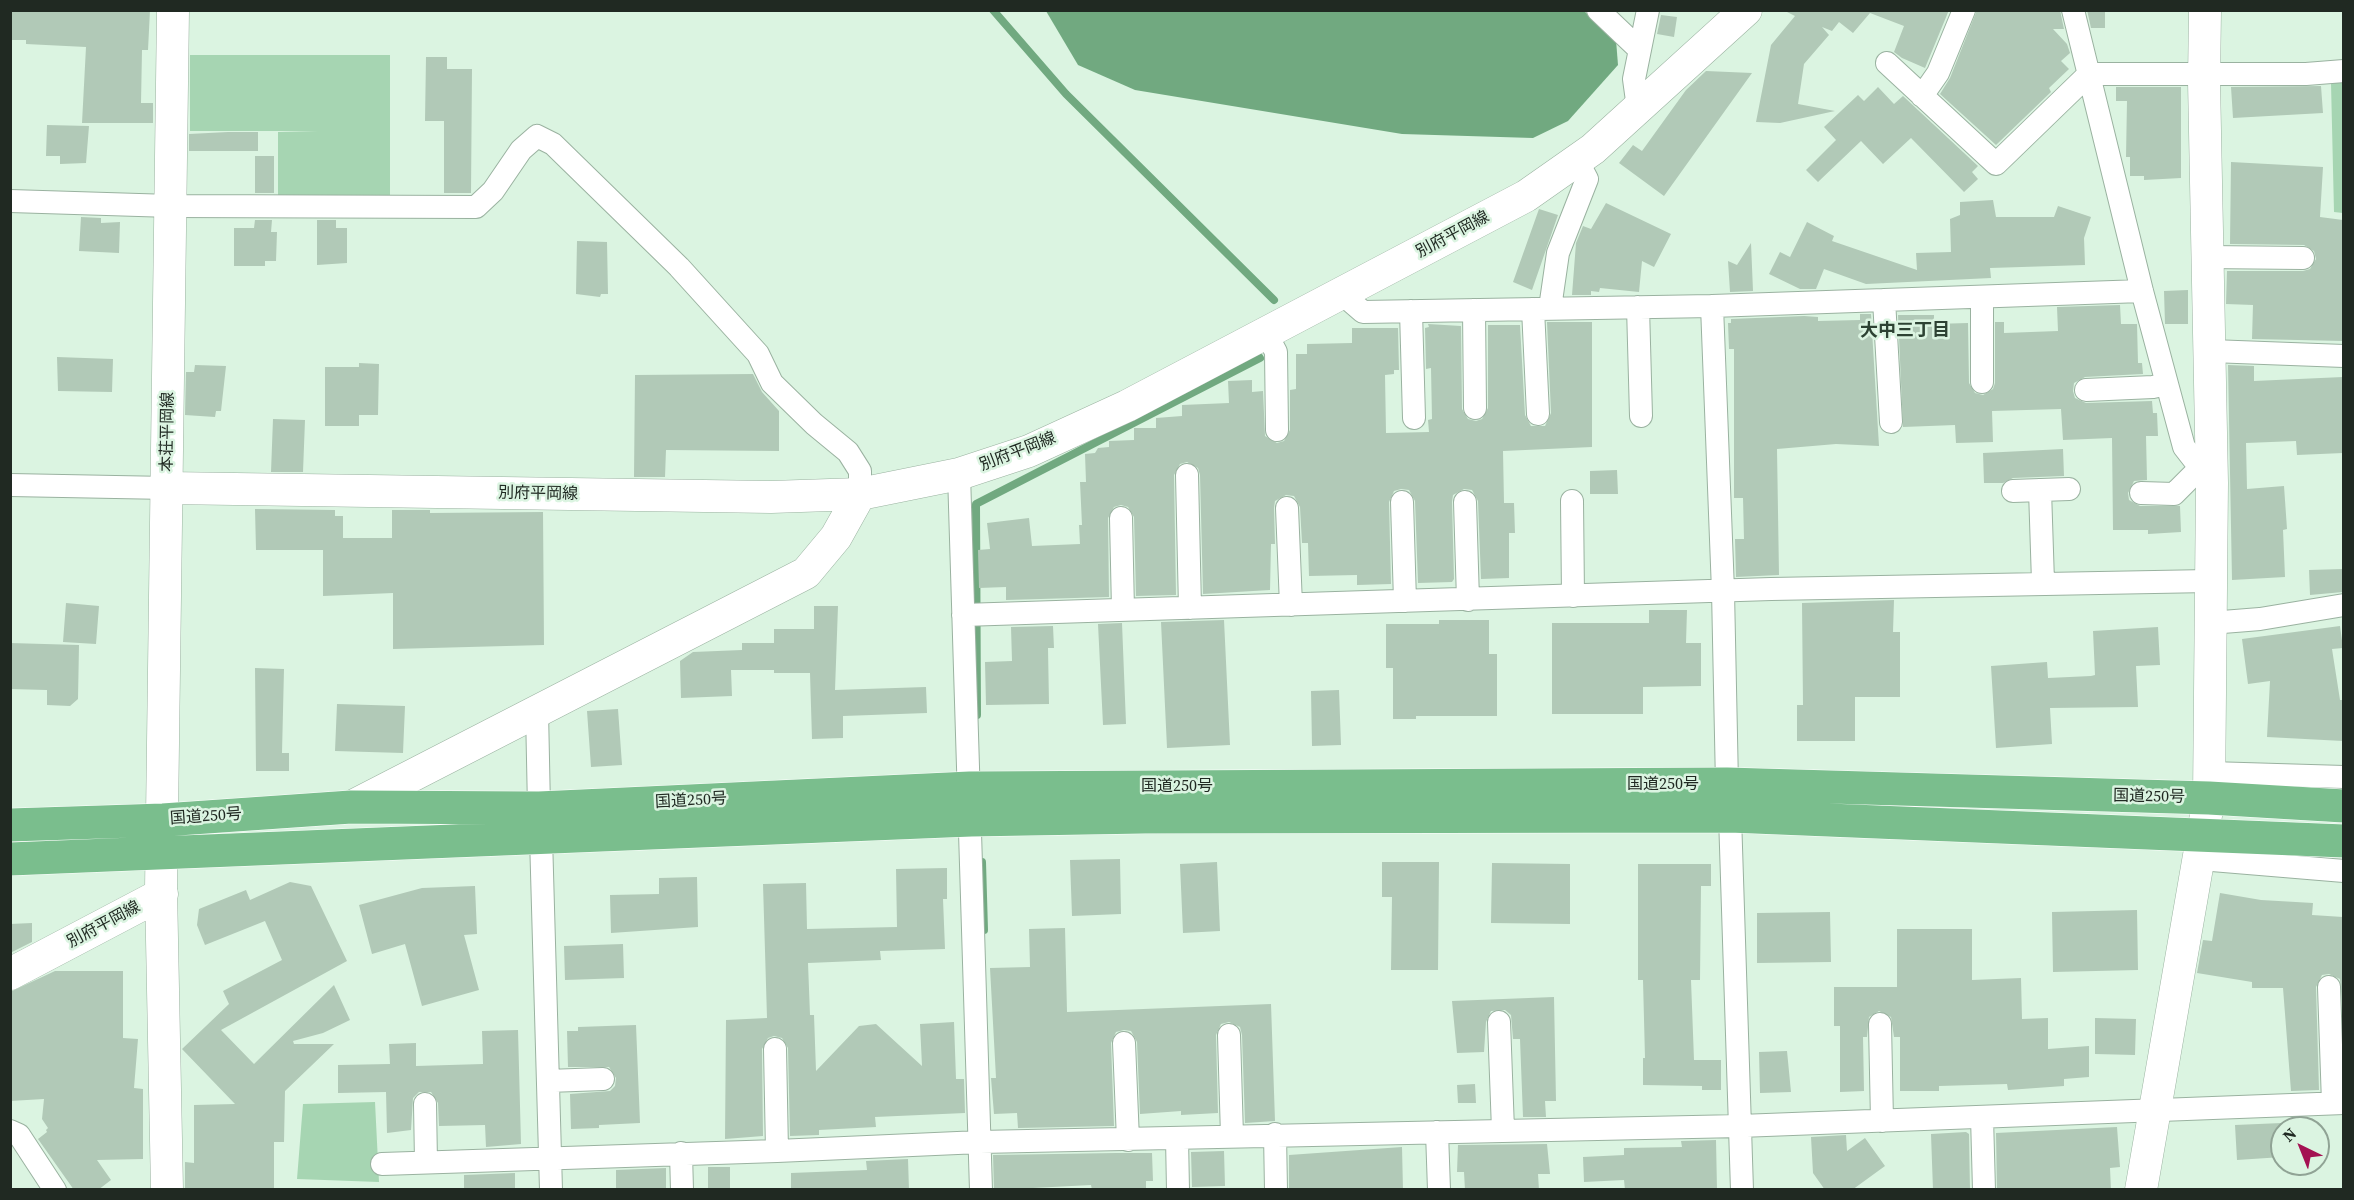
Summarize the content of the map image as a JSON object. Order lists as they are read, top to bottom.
{
  "streets": {
    "highway": ["国道250号"],
    "main road": ["別府平岡線", "本荘平岡線"]
  },
  "crossings": [
    ["別府平岡線", "本荘平岡線"],
    ["本荘平岡線", "国道250号"]
  ],
  "districts": ["大中三丁目"],
  "north": "top left"
}
